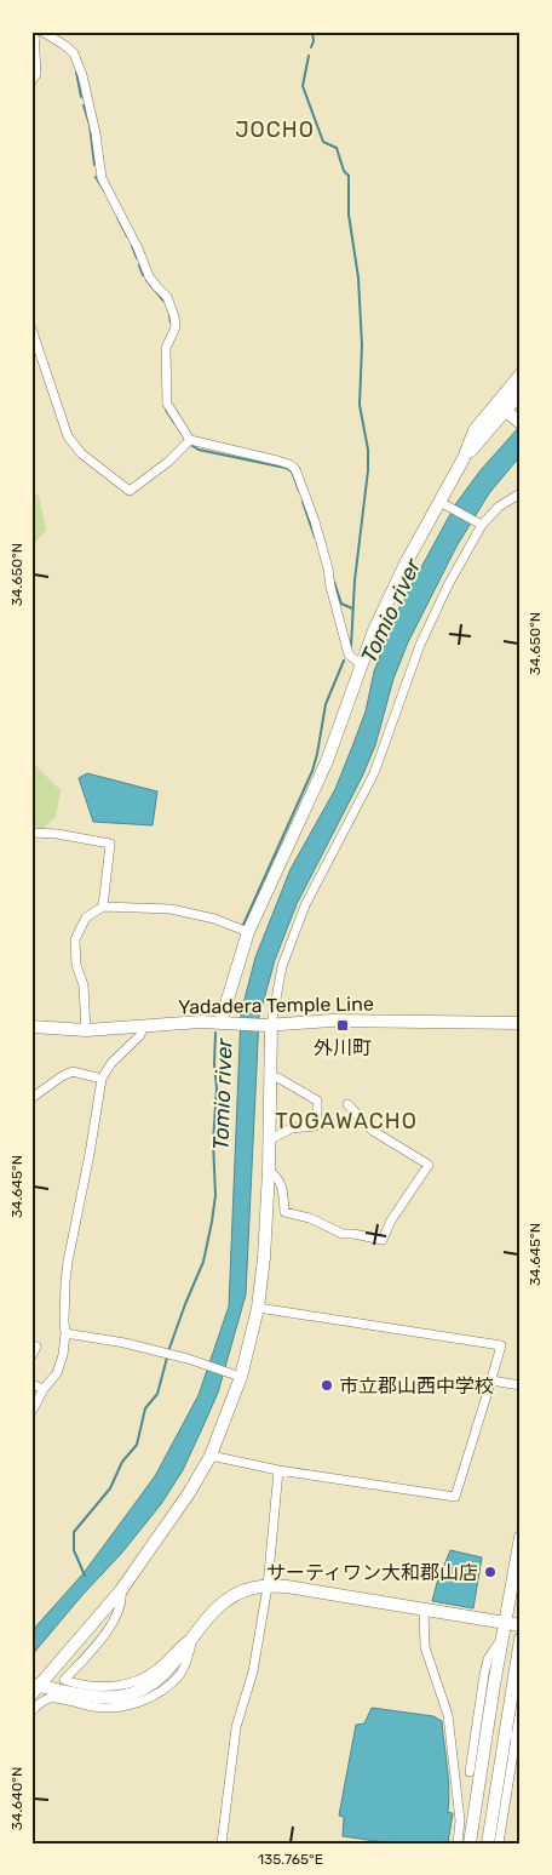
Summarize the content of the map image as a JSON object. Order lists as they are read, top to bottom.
{
  "streets": {
    "street": ["Yadadera Temple Line"]
  },
  "districts": ["JOCHO", "TOGAWACHO"],
  "water": ["Tomio river"],
  "places": {
    "transit": ["外川町"],
    "other": ["市立郡山西中学校", "サーティワン大和郡山店"]
  },
  "coordinates": [
    "34.650°N",
    "34.645°N",
    "34.640°N",
    "135.765°E"
  ]
}
